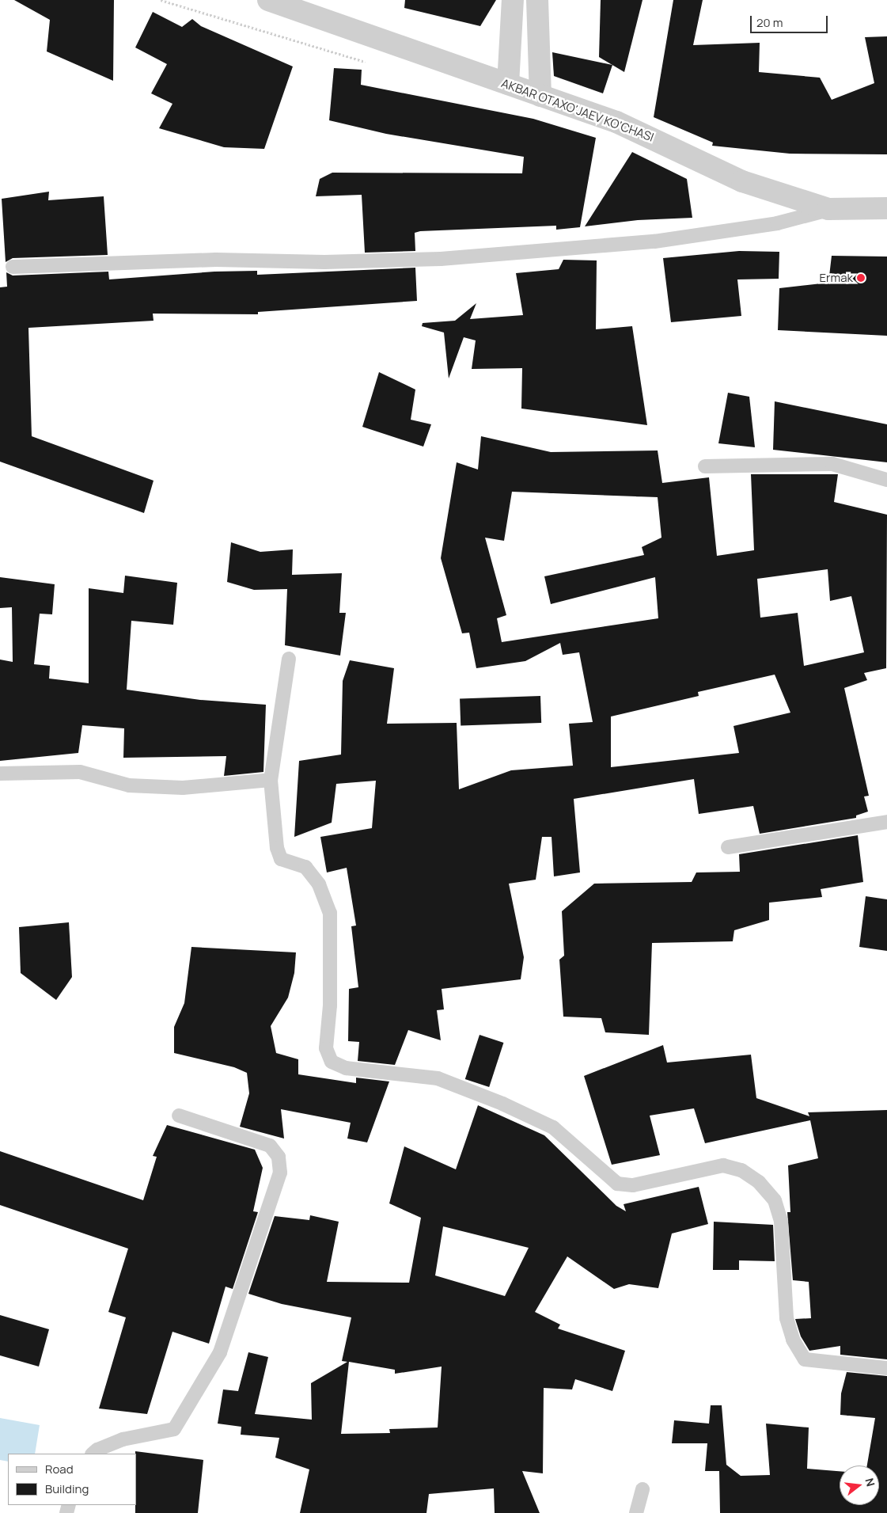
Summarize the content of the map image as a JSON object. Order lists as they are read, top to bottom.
{
  "streets": {
    "street": ["AKBAR OTAXO‘JAEV KO‘CHASI"]
  },
  "places": ["Ermak"],
  "legend": ["Road", "Building"],
  "scale_bar": "20 m",
  "north": "right"
}
